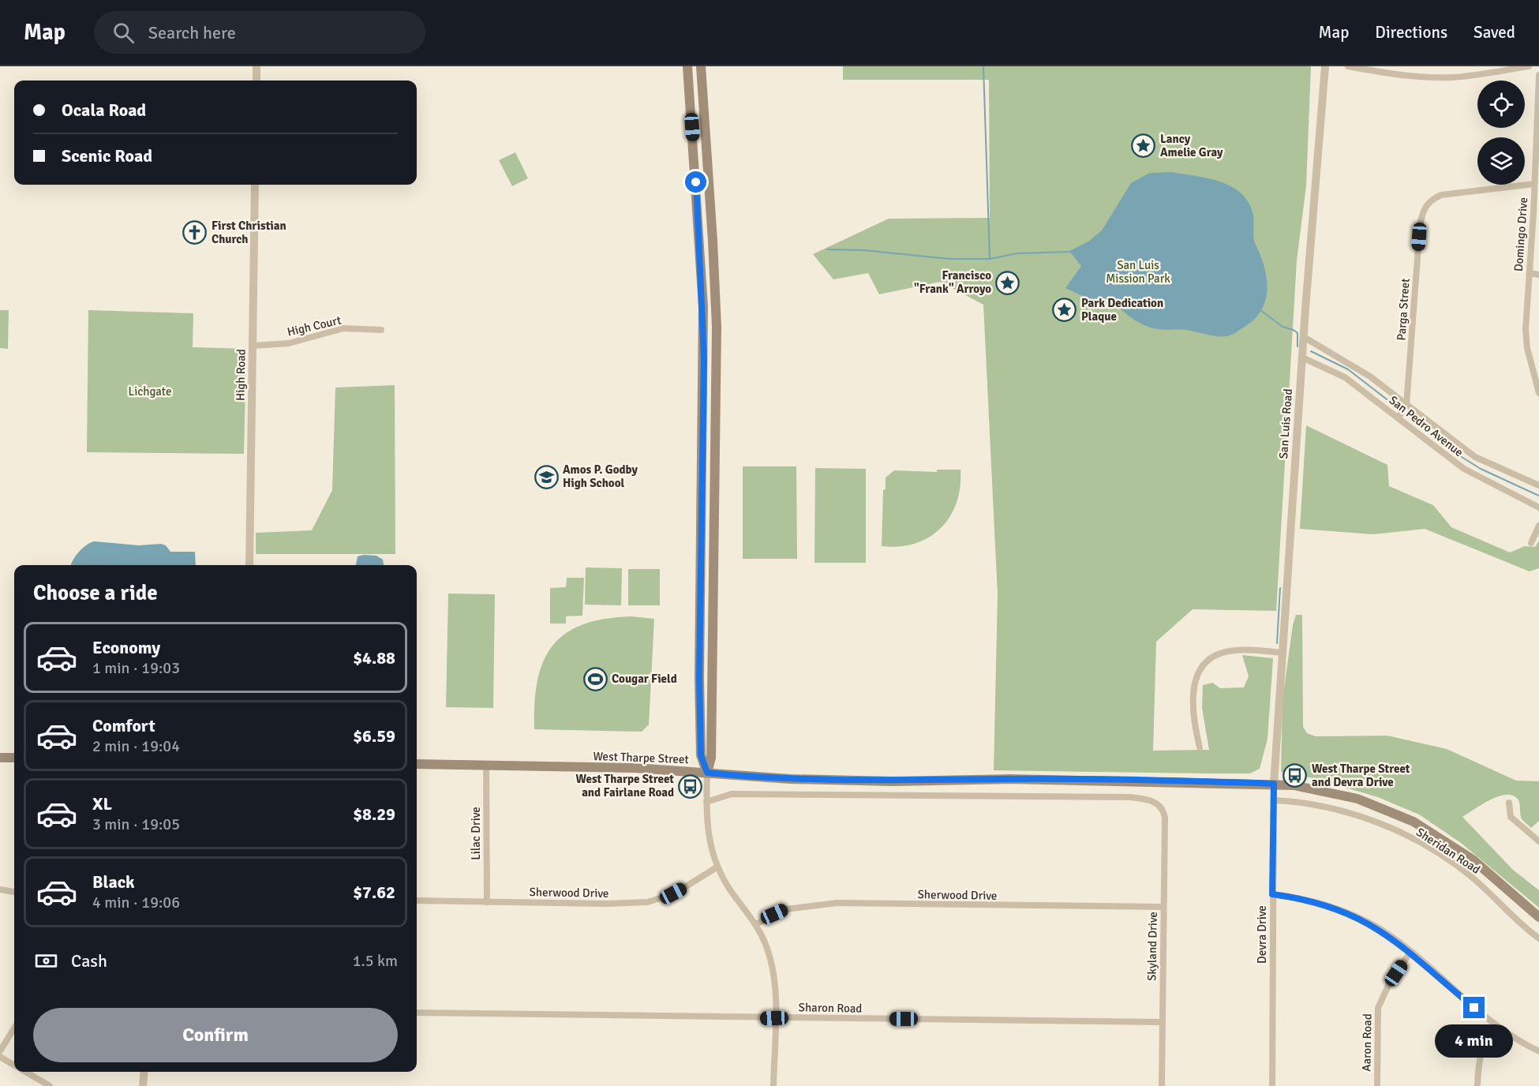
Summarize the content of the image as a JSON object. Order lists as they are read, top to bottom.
{
  "streets": {
    "main road": ["West Tharpe Street"],
    "street": [
      "Domingo Drive",
      "Parga Street",
      "High Court",
      "High Road",
      "San Luis Road",
      "San Pedro Avenue",
      "Lilac Drive",
      "Sheridan Road",
      "Sherwood Drive",
      "Devra Drive",
      "Skyland Drive",
      "Sharon Road",
      "Aaron Road"
    ]
  },
  "crossings": [
    ["Domingo Drive", "Parga Street"],
    ["Parga Street", "San Pedro Avenue"],
    ["High Court", "High Road"],
    ["San Luis Road", "San Pedro Avenue"],
    ["San Luis Road", "West Tharpe Street"],
    ["San Luis Road", "Devra Drive"],
    ["West Tharpe Street", "Lilac Drive"],
    ["West Tharpe Street", "Devra Drive"],
    ["Lilac Drive", "Sherwood Drive"],
    ["Sheridan Road", "Devra Drive"],
    ["Sherwood Drive", "Skyland Drive"],
    ["Skyland Drive", "Sharon Road"]
  ],
  "parks": ["San Luis Mission Park", "Lichgate"],
  "places": {
    "place": ["Lancy Amelie Gray", "Francisco \"Frank\" Arroyo", "Park Dedication Plaque"],
    "church": ["First Christian Church"],
    "school or university": ["Amos P. Godby High School"],
    "sports": ["Cougar Field"],
    "bus stop": ["West Tharpe Street and Devra Drive", "West Tharpe Street and Fairlane Road"]
  },
  "page": {
    "header": "Map",
    "search": "Search here",
    "nav": ["Map", "Directions", "Saved"],
    "banner": ["Ocala Road", "Scenic Road"],
    "heading": "Choose a ride",
    "list": [
      {
        "name": "Economy",
        "note": "1 min · 19:03",
        "value": "$4.88"
      },
      {
        "name": "Comfort",
        "note": "2 min · 19:04",
        "value": "$6.59"
      },
      {
        "name": "XL",
        "note": "3 min · 19:05",
        "value": "$8.29"
      },
      {
        "name": "Black",
        "note": "4 min · 19:06",
        "value": "$7.62"
      }
    ],
    "pay": ["Cash", "1.5 km"],
    "buttons": "Confirm",
    "bubble": "4 min"
  }
}
